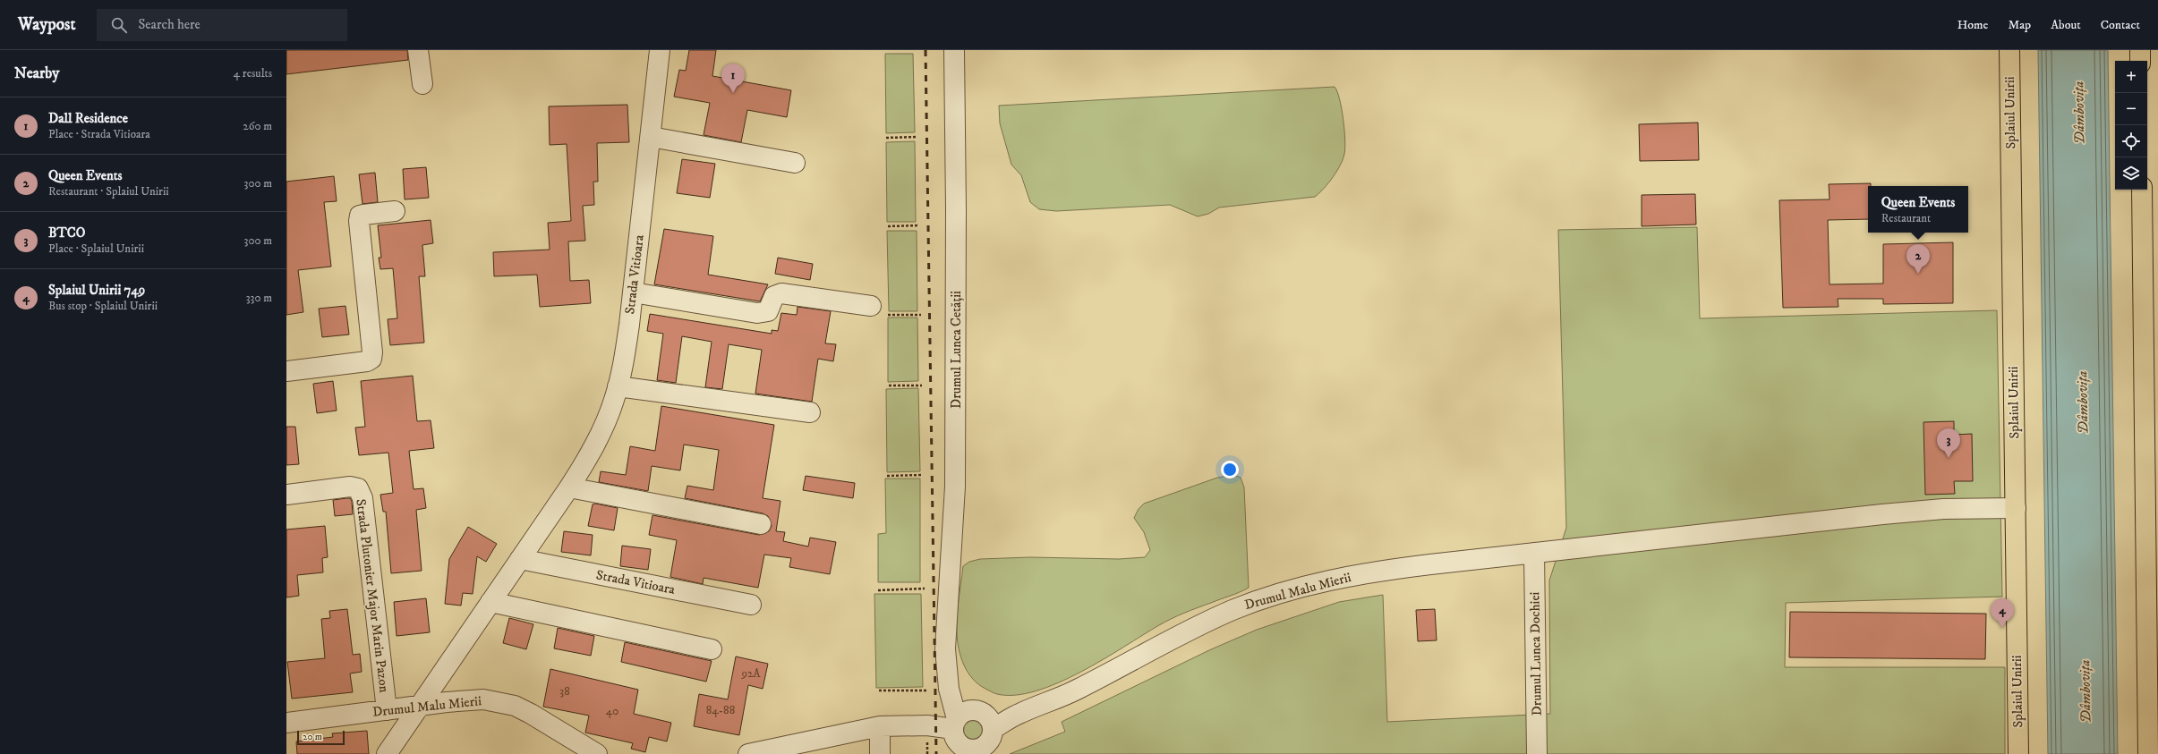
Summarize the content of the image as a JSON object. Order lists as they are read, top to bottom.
{
  "streets": {
    "main road": ["Splaiul Unirii"],
    "street": [
      "Strada Vitioara",
      "Drumul Lunca Cetății",
      "Drumul Malu Mierii",
      "Strada Plutonier Major Marin Pazon",
      "Drumul Lunca Dochiei"
    ]
  },
  "crossings": [
    ["Splaiul Unirii", "Drumul Malu Mierii"],
    ["Strada Vitioara", "Drumul Malu Mierii"],
    ["Drumul Lunca Cetății", "Drumul Malu Mierii"],
    ["Drumul Malu Mierii", "Strada Plutonier Major Marin Pazon"],
    ["Drumul Malu Mierii", "Drumul Lunca Dochiei"]
  ],
  "water": ["Dâmbovița"],
  "house_numbers": [
    "92A",
    "38",
    "84-88",
    "40"
  ],
  "scale_bar": "20 m",
  "page": {
    "header": "Waypost",
    "search": "Search here",
    "nav": [
      "Home",
      "Map",
      "About",
      "Contact"
    ],
    "heading": ["Nearby", "4 results"],
    "map_buttons": ["+", "−"],
    "pins": [
      "1",
      "2",
      "3",
      "4"
    ],
    "list": [
      {
        "mark": "1",
        "name": "Dall Residence",
        "note": "Place · Strada Vitioara",
        "value": "260 m"
      },
      {
        "mark": "2",
        "name": "Queen Events",
        "note": "Restaurant · Splaiul Unirii",
        "value": "300 m"
      },
      {
        "mark": "3",
        "name": "BTCO",
        "note": "Place · Splaiul Unirii",
        "value": "300 m"
      },
      {
        "mark": "4",
        "name": "Splaiul Unirii 749",
        "note": "Bus stop · Splaiul Unirii",
        "value": "330 m"
      }
    ],
    "popup": ["Queen Events", "Restaurant"],
    "scale": "20 m"
  }
}
